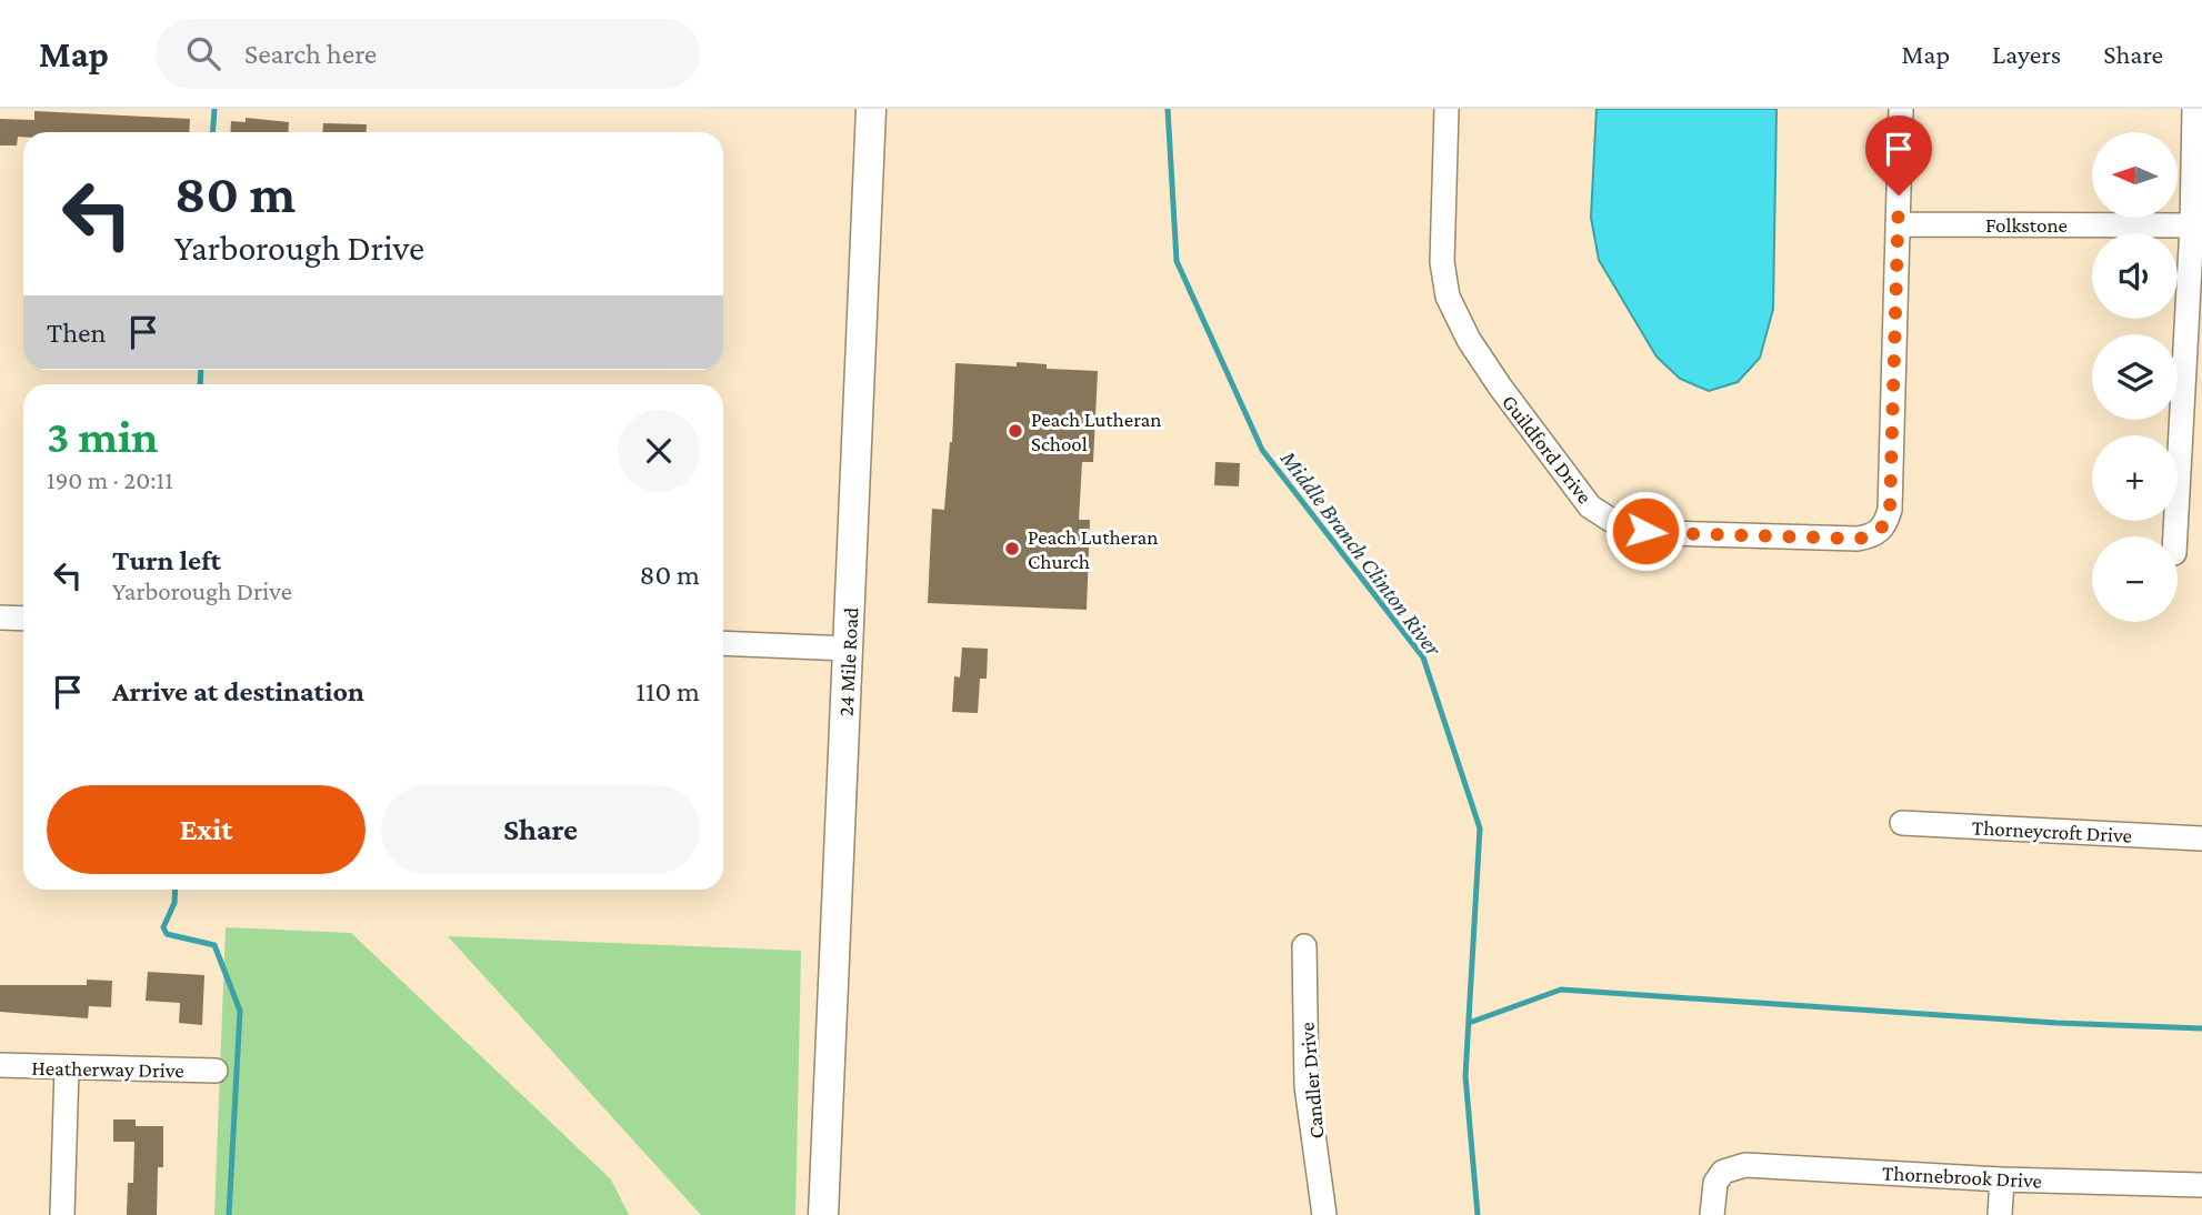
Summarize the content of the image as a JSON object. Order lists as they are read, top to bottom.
{
  "streets": {
    "street": [
      "Folkstone",
      "Guildford Drive",
      "24 Mile Road",
      "Thorneycroft Drive",
      "Heatherway Drive",
      "Candler Drive",
      "Thornebrook Drive"
    ]
  },
  "crossings": [
    ["Folkstone", "Guildford Drive"]
  ],
  "water": ["Middle Branch Clinton River"],
  "places": ["Peach Lutheran School", "Peach Lutheran Church"],
  "north": "left",
  "page": {
    "header": "Map",
    "search": "Search here",
    "nav": ["Map", "Layers", "Share"],
    "map_buttons": ["+", "−"],
    "turn": ["80 m", "Yarborough Drive"],
    "then": "Then",
    "heading": ["3 min", "190 m · 20:11"],
    "list": [
      {
        "name": "Turn left",
        "note": "Yarborough Drive",
        "value": "80 m"
      },
      {
        "name": "Arrive at destination",
        "value": "110 m"
      }
    ],
    "buttons": ["Exit", "Share"]
  }
}
